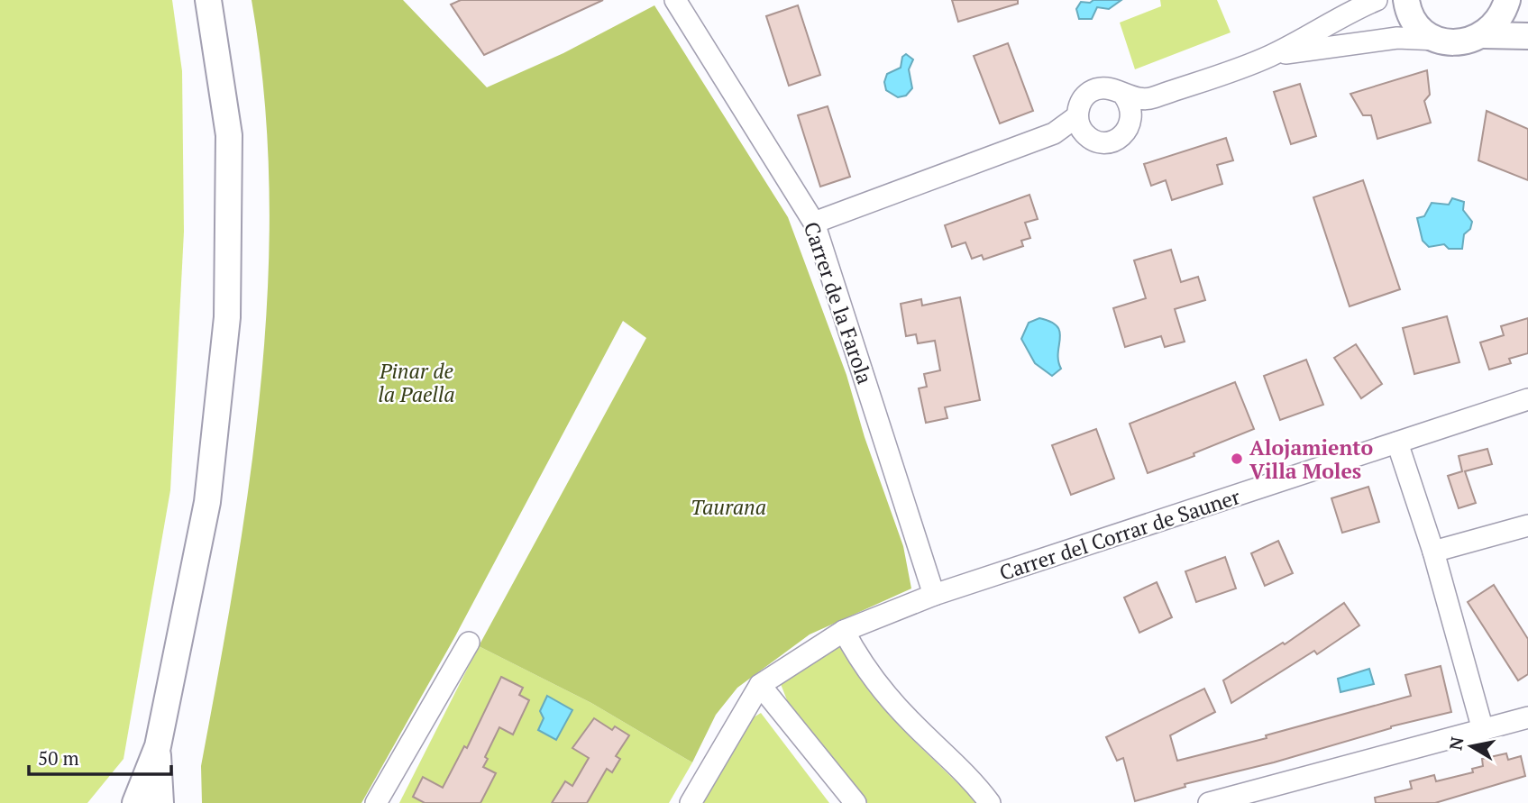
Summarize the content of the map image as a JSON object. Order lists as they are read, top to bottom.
{
  "streets": {
    "street": ["Carrer de la Farola", "Carrer del Corrar de Sauner"]
  },
  "crossings": [
    ["Carrer de la Farola", "Carrer del Corrar de Sauner"]
  ],
  "parks": ["Pinar de la Paella", "Taurana"],
  "places": ["Alojamiento Villa Moles"],
  "scale_bar": "50 m",
  "north": "left"
}
